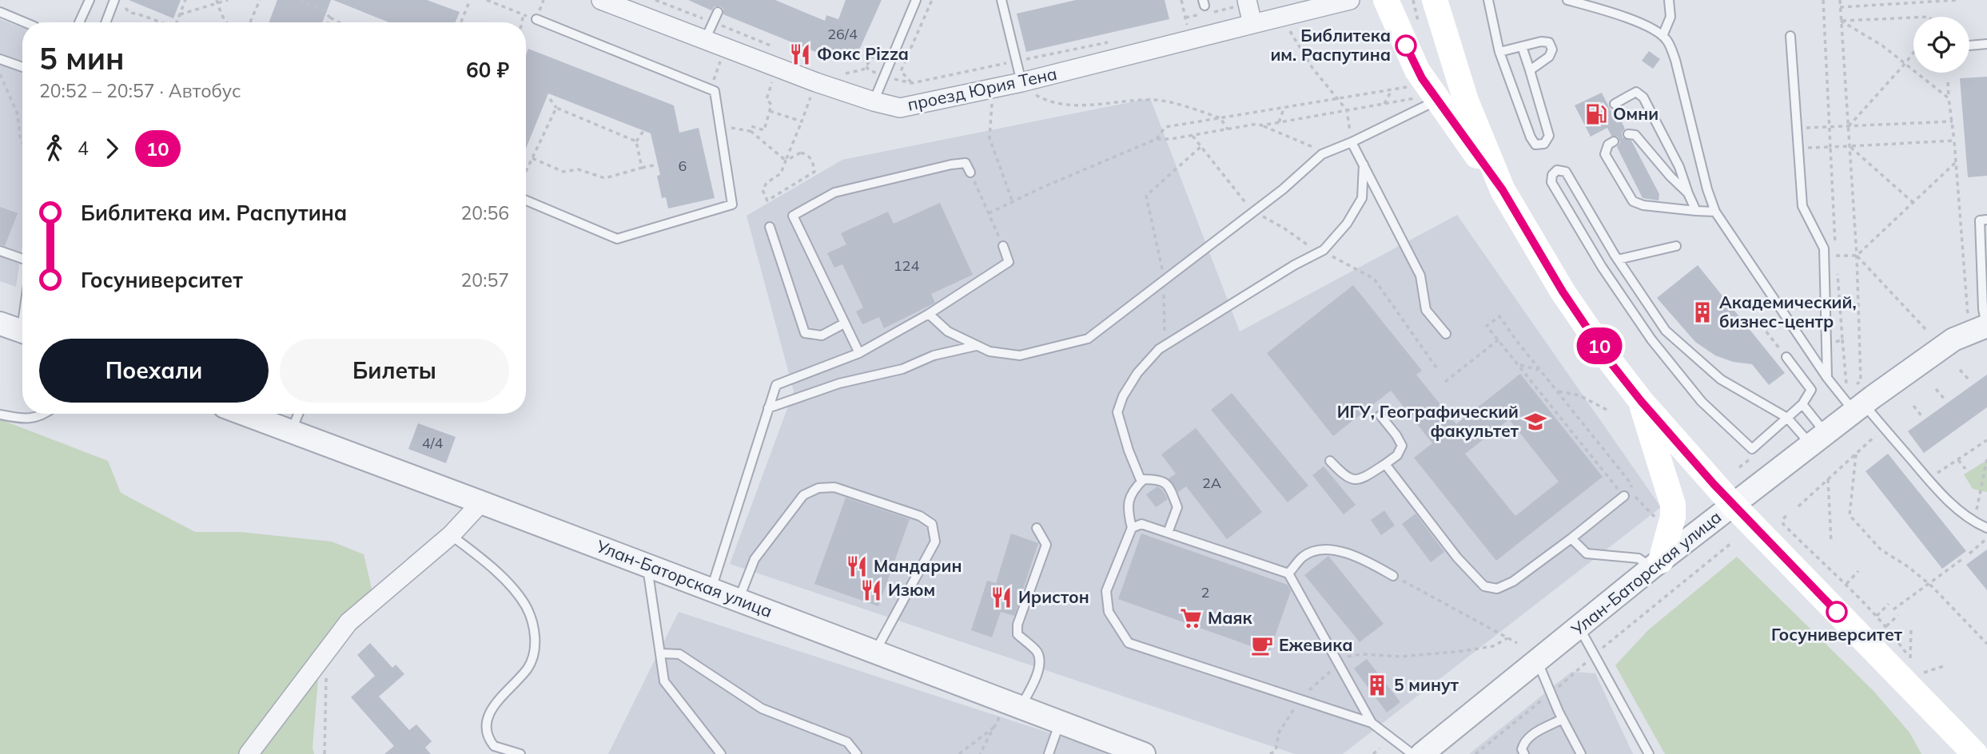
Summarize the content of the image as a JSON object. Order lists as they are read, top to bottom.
{
  "streets": {
    "street": ["проезд Юрия Тена", "Улан-Баторская улица"]
  },
  "places": {
    "other": ["Библитека им. Распутина", "Госуниверситет"],
    "restaurant": [
      "Фокс Pizza",
      "Мандарин",
      "Изюм",
      "Иристон"
    ],
    "fuel station": ["Омни"],
    "building": ["Академический, бизнес-центр", "5 минут"],
    "school or university": ["ИГУ, Географический факультет"],
    "supermarket": ["Маяк"],
    "cafe": ["Ежевика"]
  },
  "lines": ["bus line 10"],
  "house_numbers": [
    "26/4",
    "6",
    "124",
    "4/4",
    "2А",
    "2"
  ],
  "page": {
    "on_map": "10",
    "heading": ["5 мин", "20:52 – 20:57 · Автобус", "60 ₽"],
    "legs": ["4", "10"],
    "list": [
      {
        "name": "Библитека им. Распутина",
        "value": "20:56"
      },
      {
        "name": "Госуниверситет",
        "value": "20:57"
      }
    ],
    "buttons": ["Поехали", "Билеты"]
  }
}
